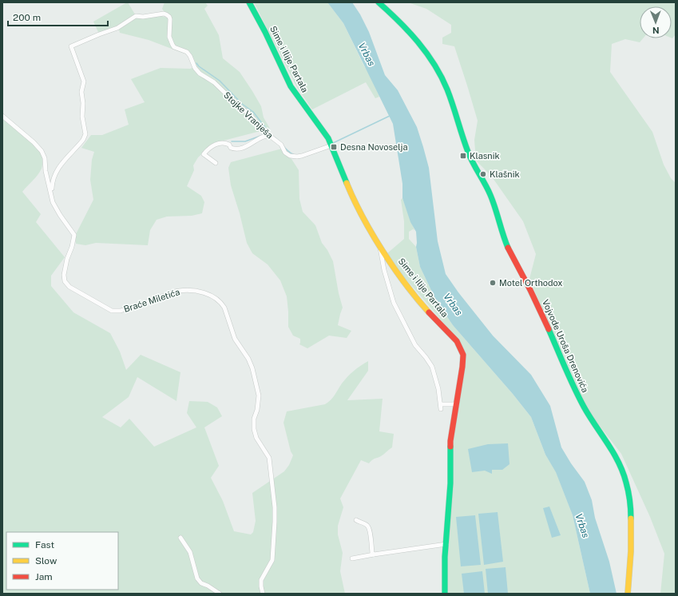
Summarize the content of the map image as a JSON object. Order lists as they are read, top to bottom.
{
  "streets": {
    "street": [
      "Sime i Ilije Partala",
      "Stojke Vranješa",
      "Braće Miletića",
      "Vojvode Uroša Drenovića"
    ]
  },
  "crossings": [
    ["Sime i Ilije Partala", "Stojke Vranješa"],
    ["Stojke Vranješa", "Braće Miletića"]
  ],
  "water": ["Vrbas"],
  "places": {
    "transit": ["Desna Novoselja", "Klasnik"],
    "other": ["Klašnik", "Motel Orthodox"]
  },
  "legend": ["Fast", "Slow", "Jam"],
  "scale_bar": "200 m",
  "north": "bottom"
}
